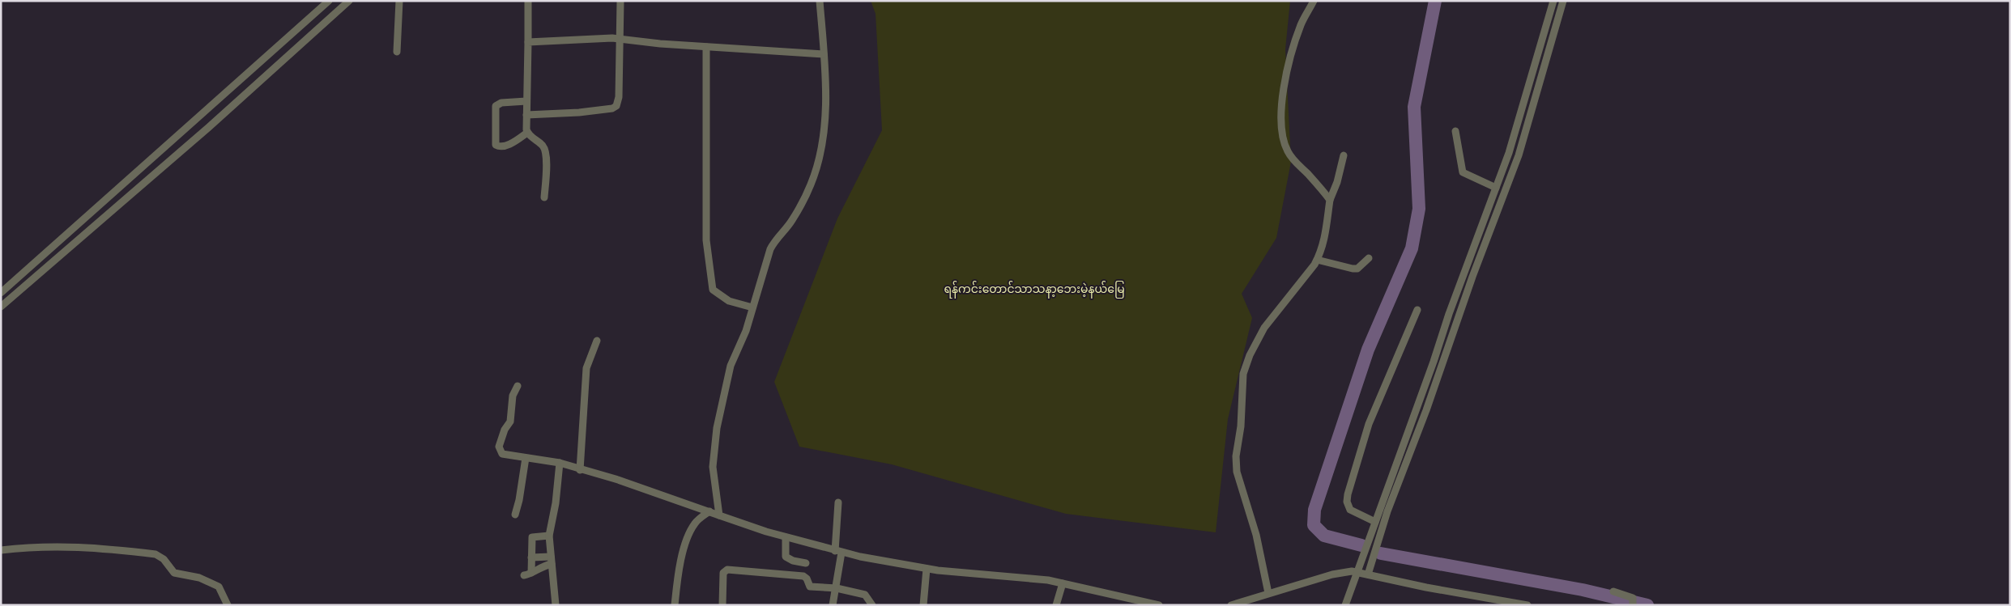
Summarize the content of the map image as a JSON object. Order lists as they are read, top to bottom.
{
  "parks": ["ရန်ကင်းတောင်သာသနာ့ဘေးမဲ့နယ်မြေ"]
}
